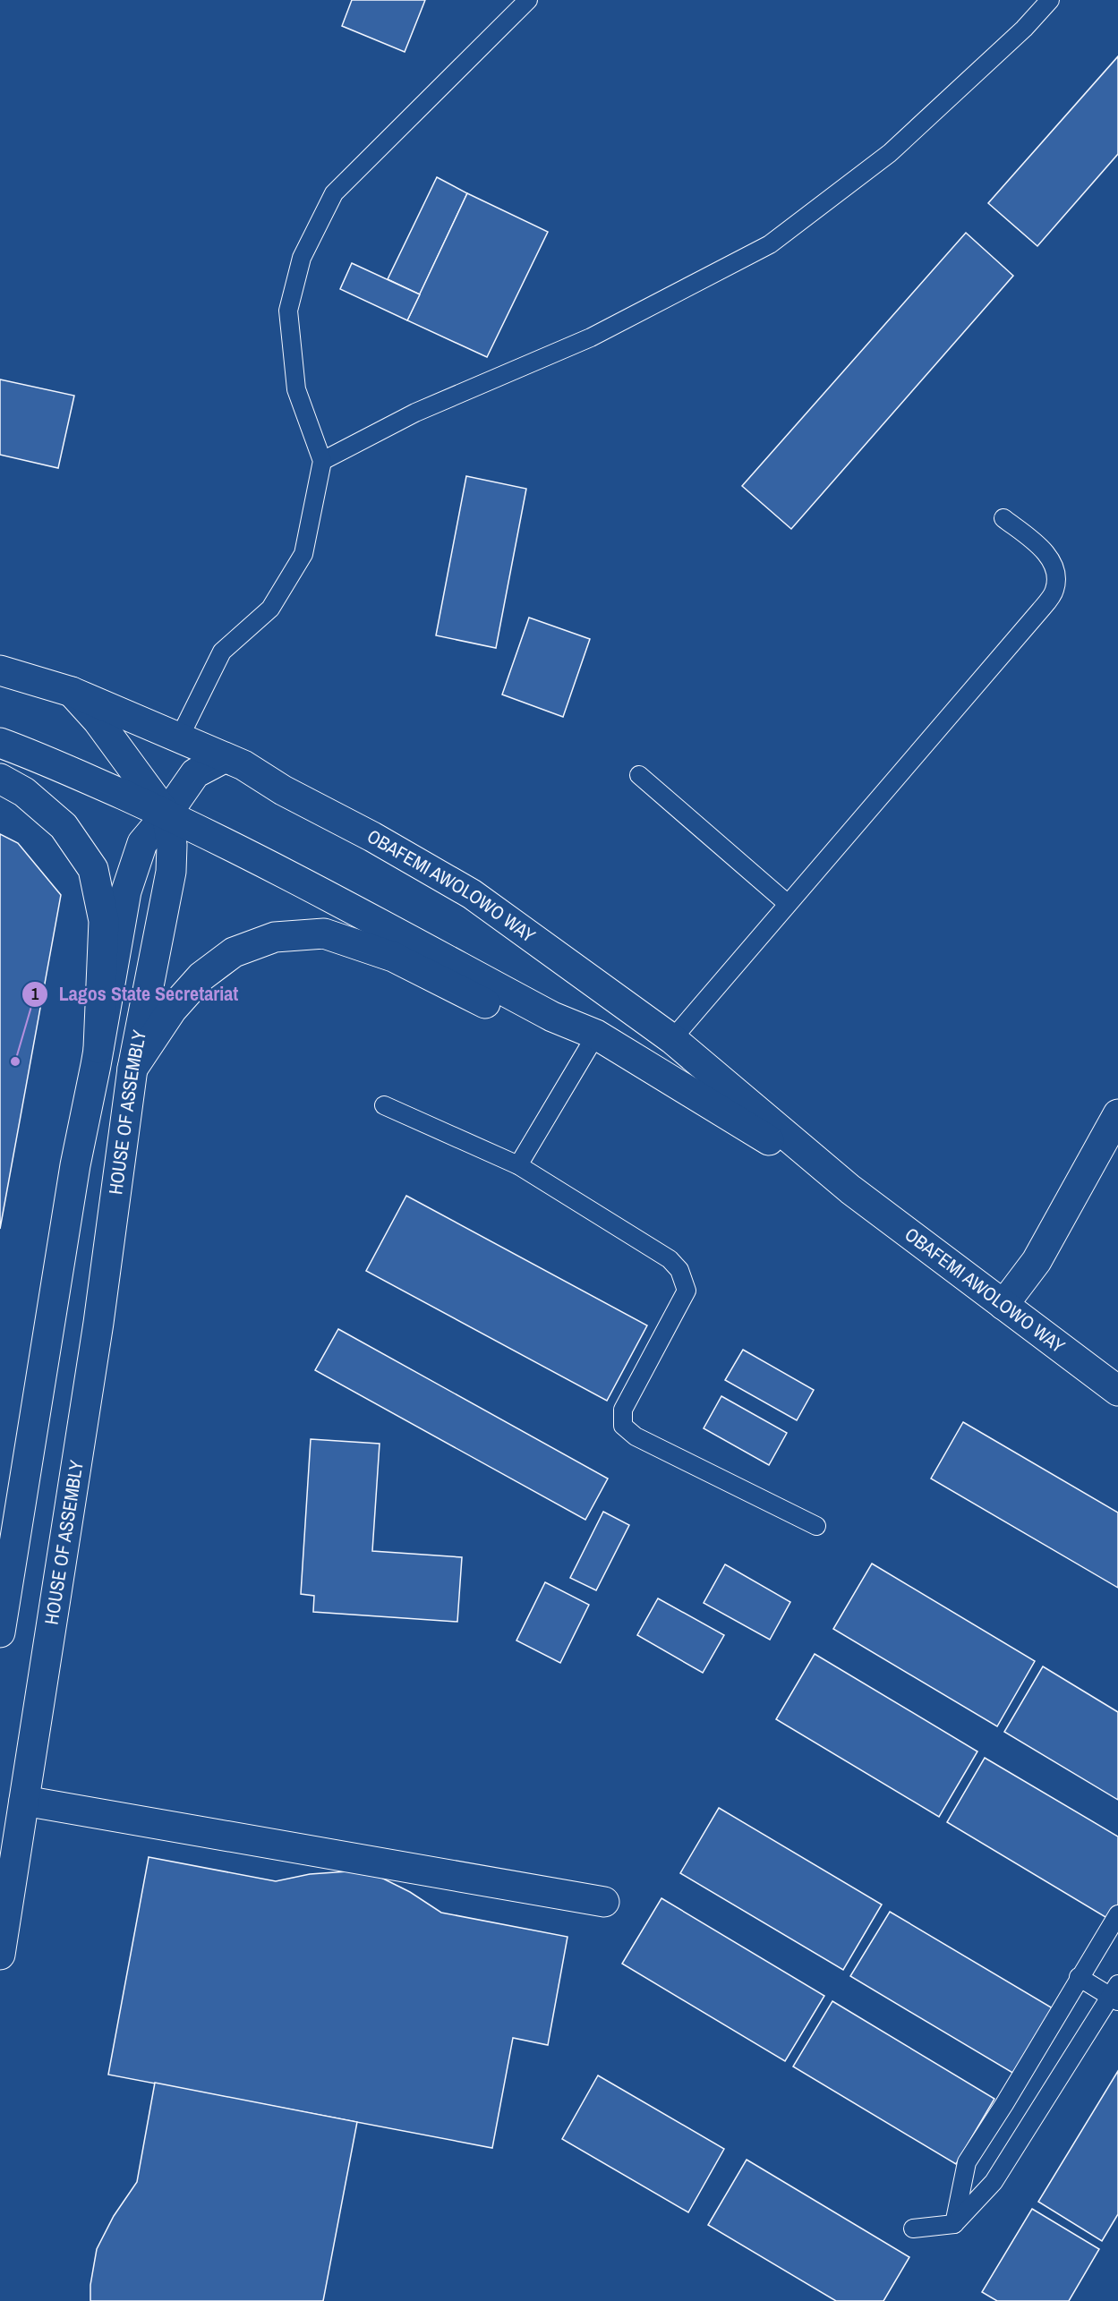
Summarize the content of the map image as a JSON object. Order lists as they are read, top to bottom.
{
  "streets": {
    "main road": ["OBAFEMI AWOLOWO WAY", "HOUSE OF ASSEMBLY"]
  },
  "crossings": [
    ["OBAFEMI AWOLOWO WAY", "HOUSE OF ASSEMBLY"]
  ],
  "places": ["Lagos State Secretariat"]
}
